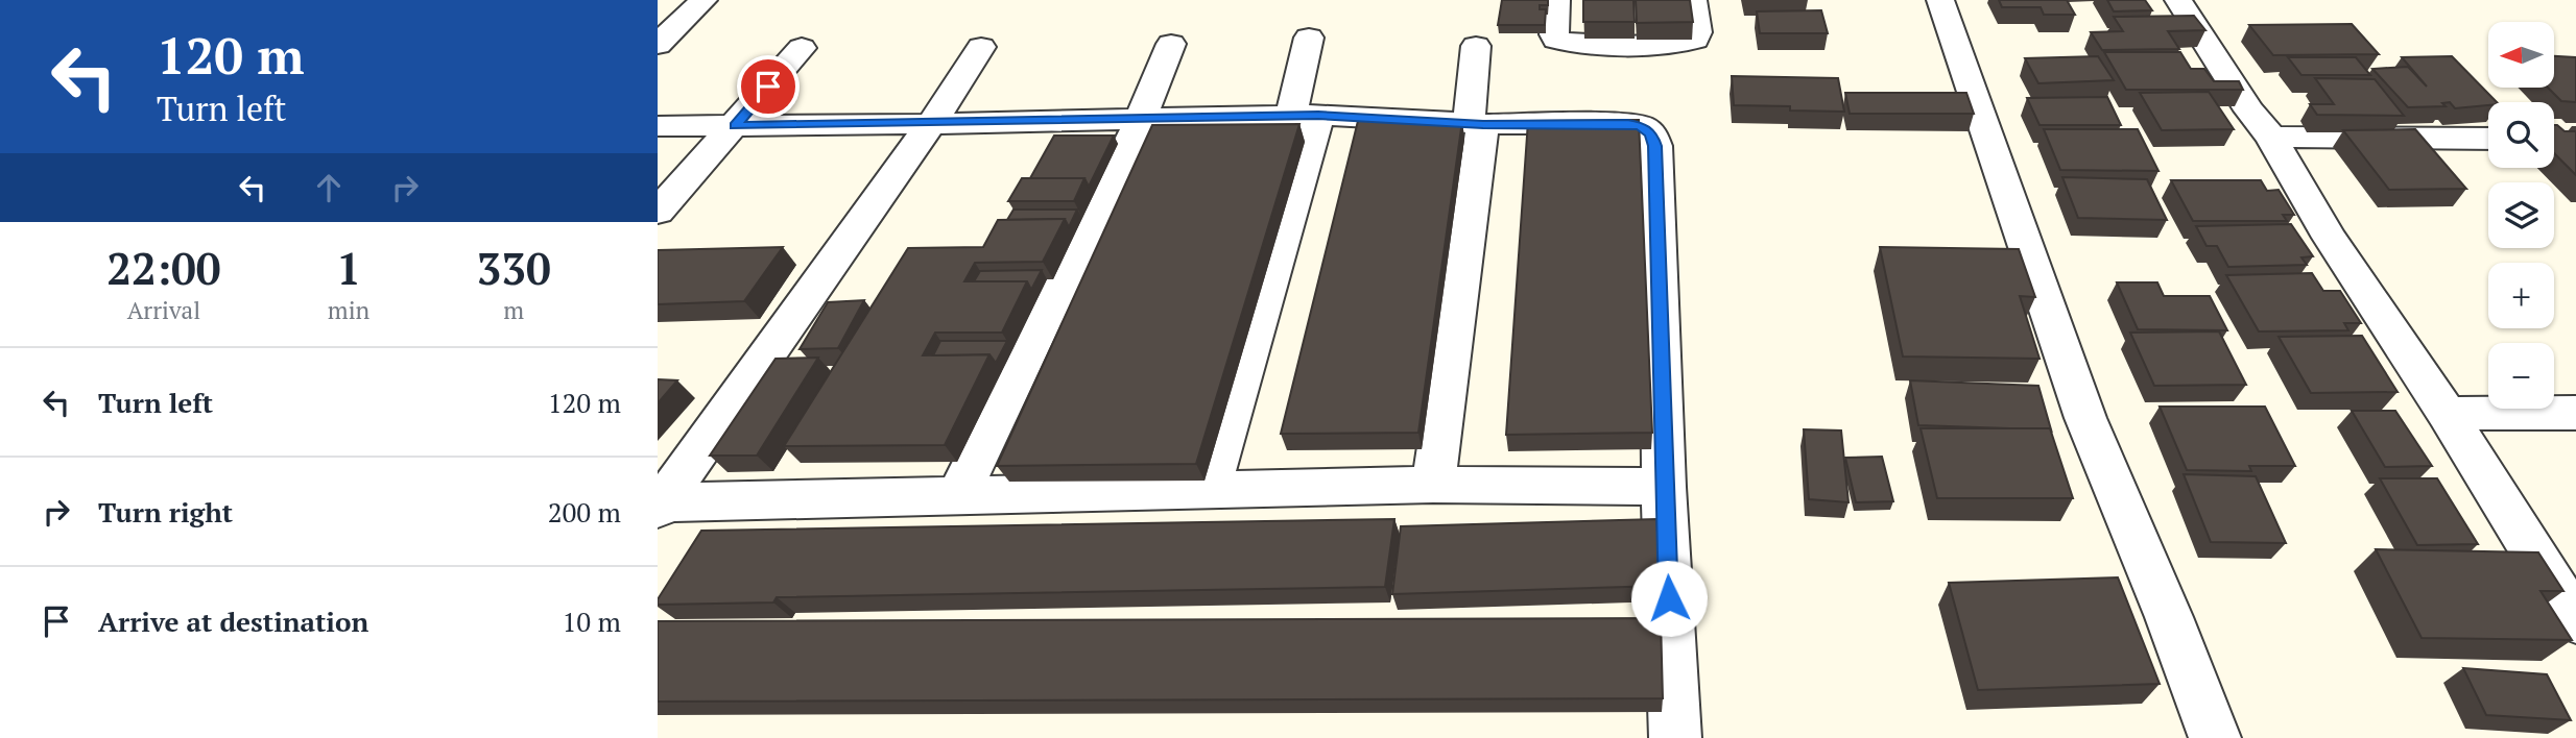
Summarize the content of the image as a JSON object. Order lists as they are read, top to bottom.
{
  "north": "left",
  "page": {
    "turn": ["120 m", "Turn left"],
    "map_buttons": ["+", "−"],
    "eta": [
      "22:00",
      "Arrival",
      "1",
      "min",
      "330",
      "m"
    ],
    "list": [
      {
        "name": "Turn left",
        "value": "120 m"
      },
      {
        "name": "Turn right",
        "value": "200 m"
      },
      {
        "name": "Arrive at destination",
        "value": "10 m"
      }
    ]
  }
}
